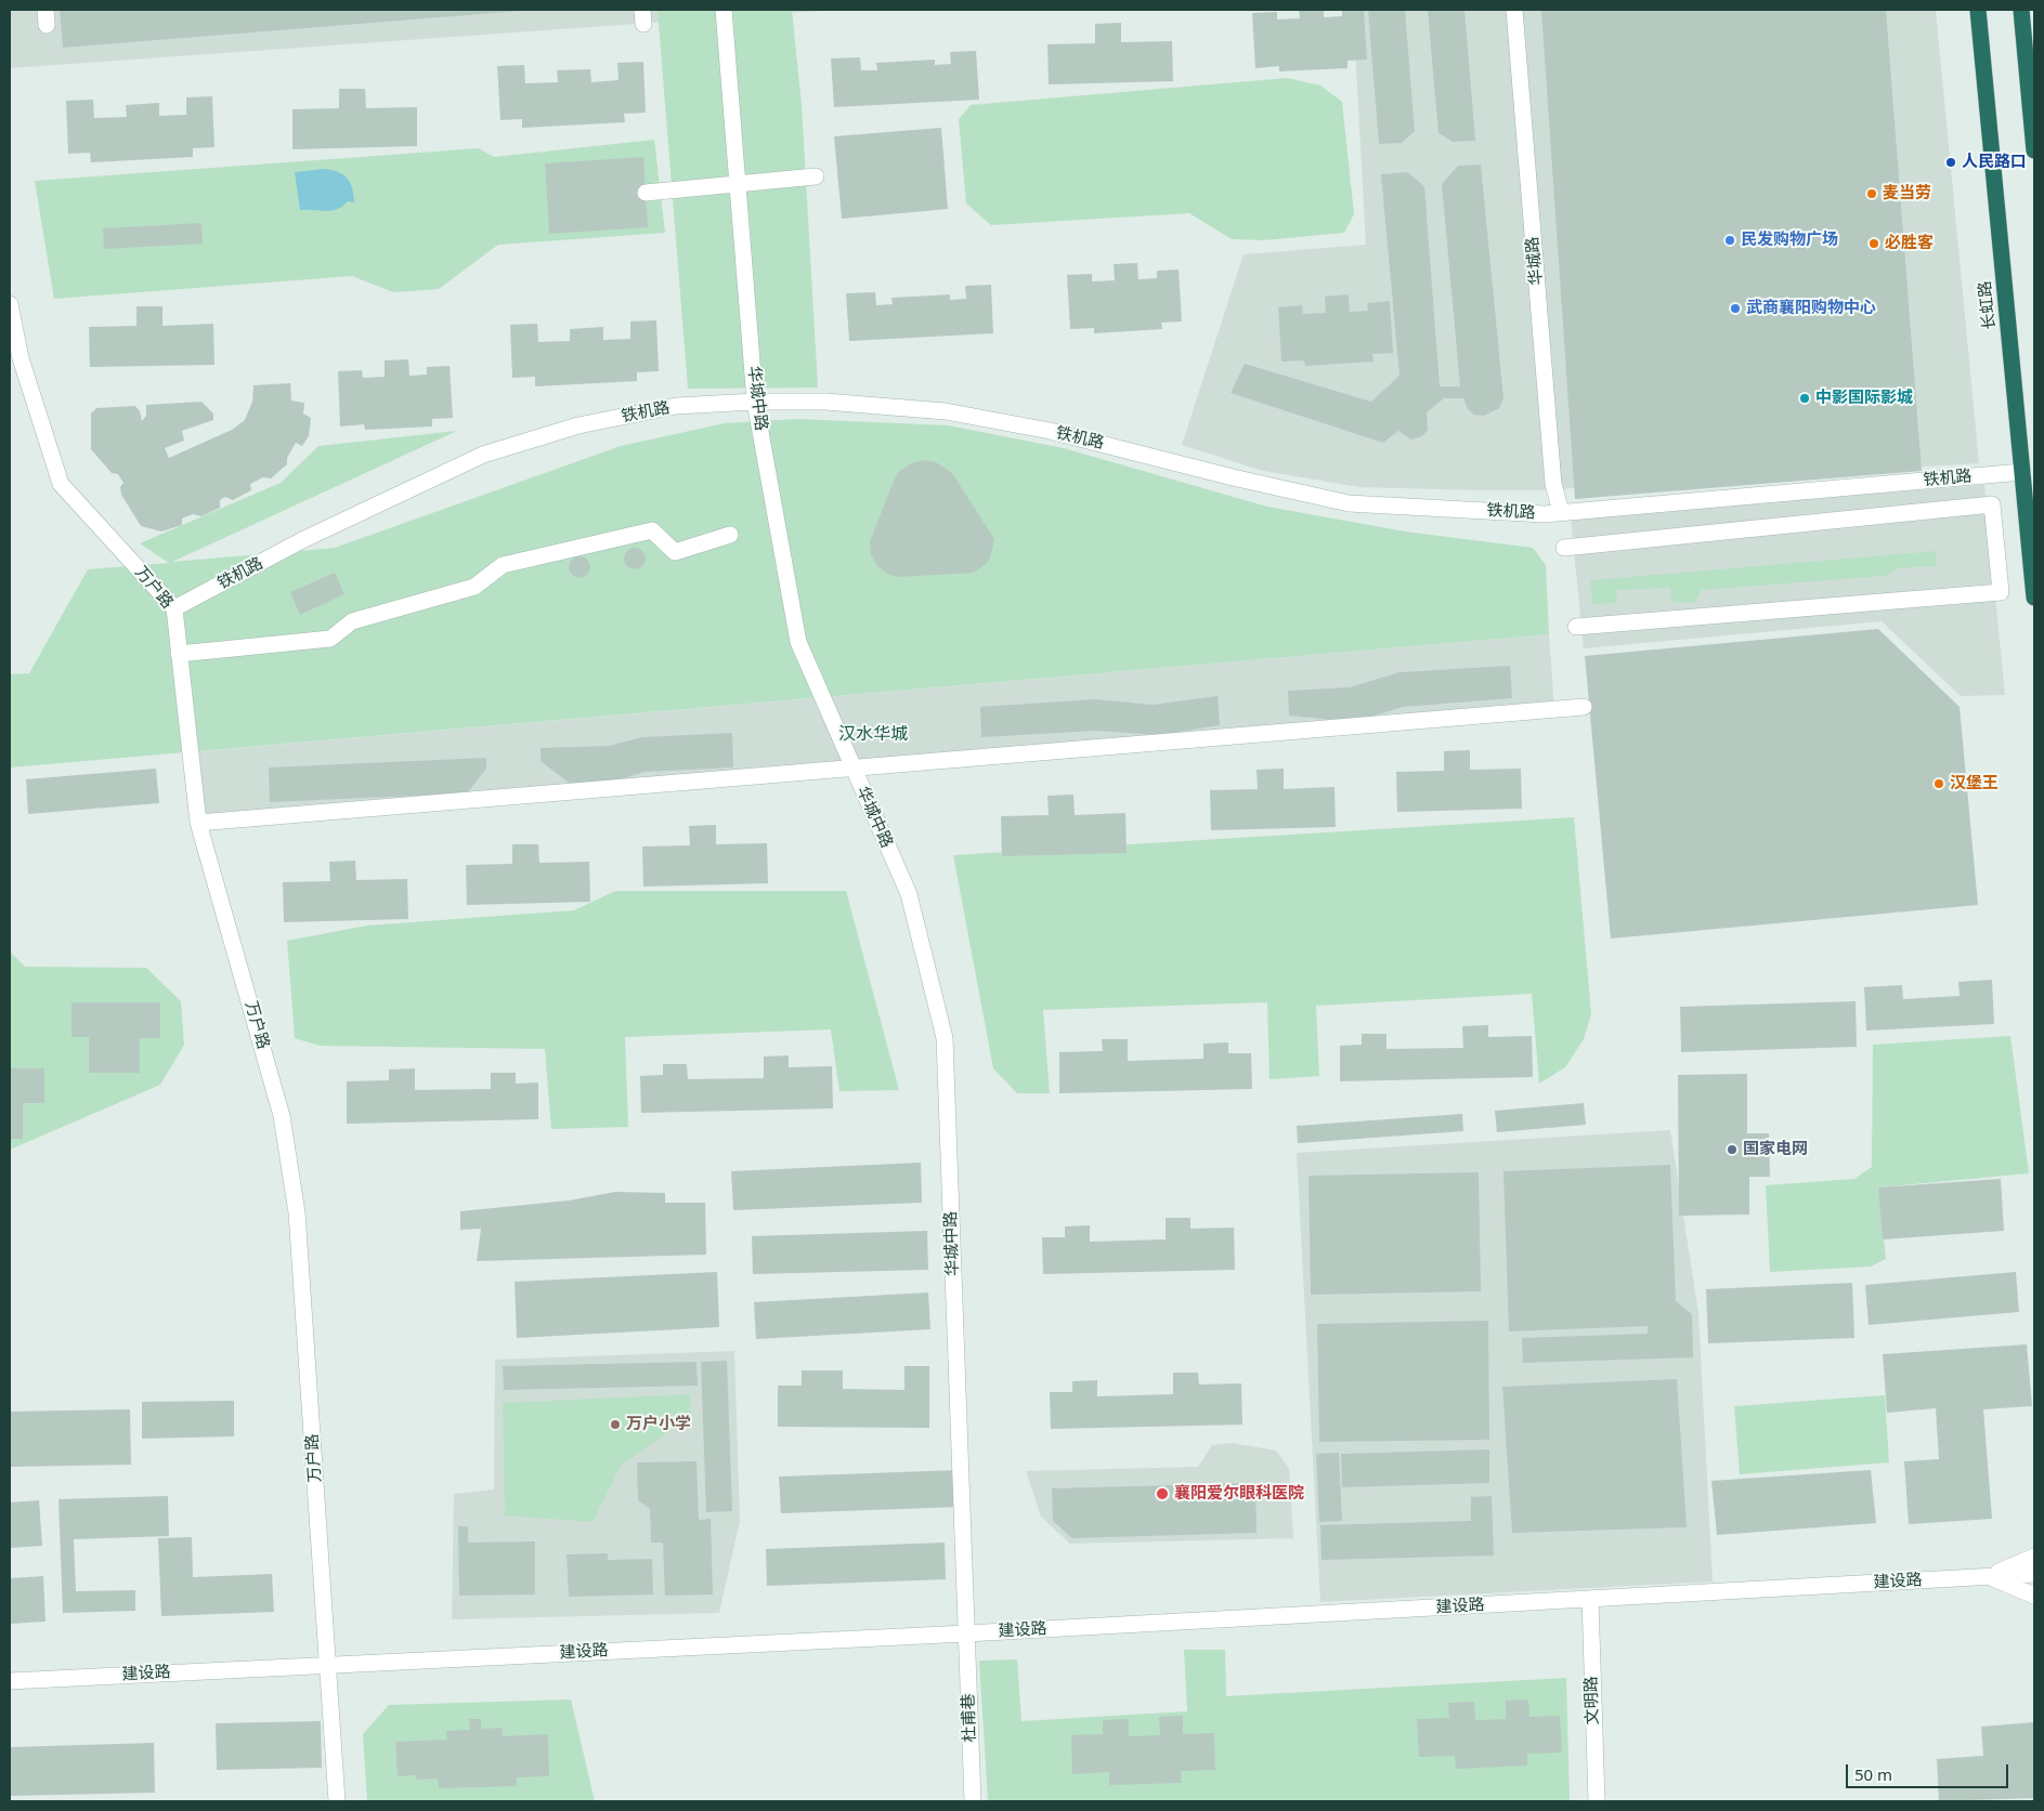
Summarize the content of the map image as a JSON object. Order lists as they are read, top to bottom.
{
  "streets": {
    "highway": ["长虹路"],
    "street": [
      "华城路",
      "华城中路",
      "铁机路",
      "万户路",
      "建设路",
      "文明路",
      "杜甫巷"
    ]
  },
  "crossings": [
    ["华城路", "铁机路"],
    ["长虹路", "铁机路"],
    ["华城中路", "铁机路"],
    ["华城中路", "建设路"],
    ["华城中路", "杜甫巷"],
    ["铁机路", "万户路"],
    ["万户路", "建设路"],
    ["建设路", "文明路"],
    ["建设路", "杜甫巷"]
  ],
  "districts": ["汉水华城"],
  "places": [
    "人民路口",
    "麦当劳",
    "民发购物广场",
    "必胜客",
    "武商襄阳购物中心",
    "中影国际影城",
    "汉堡王",
    "国家电网",
    "万户小学",
    "襄阳爱尔眼科医院"
  ],
  "scale_bar": "50 m"
}
